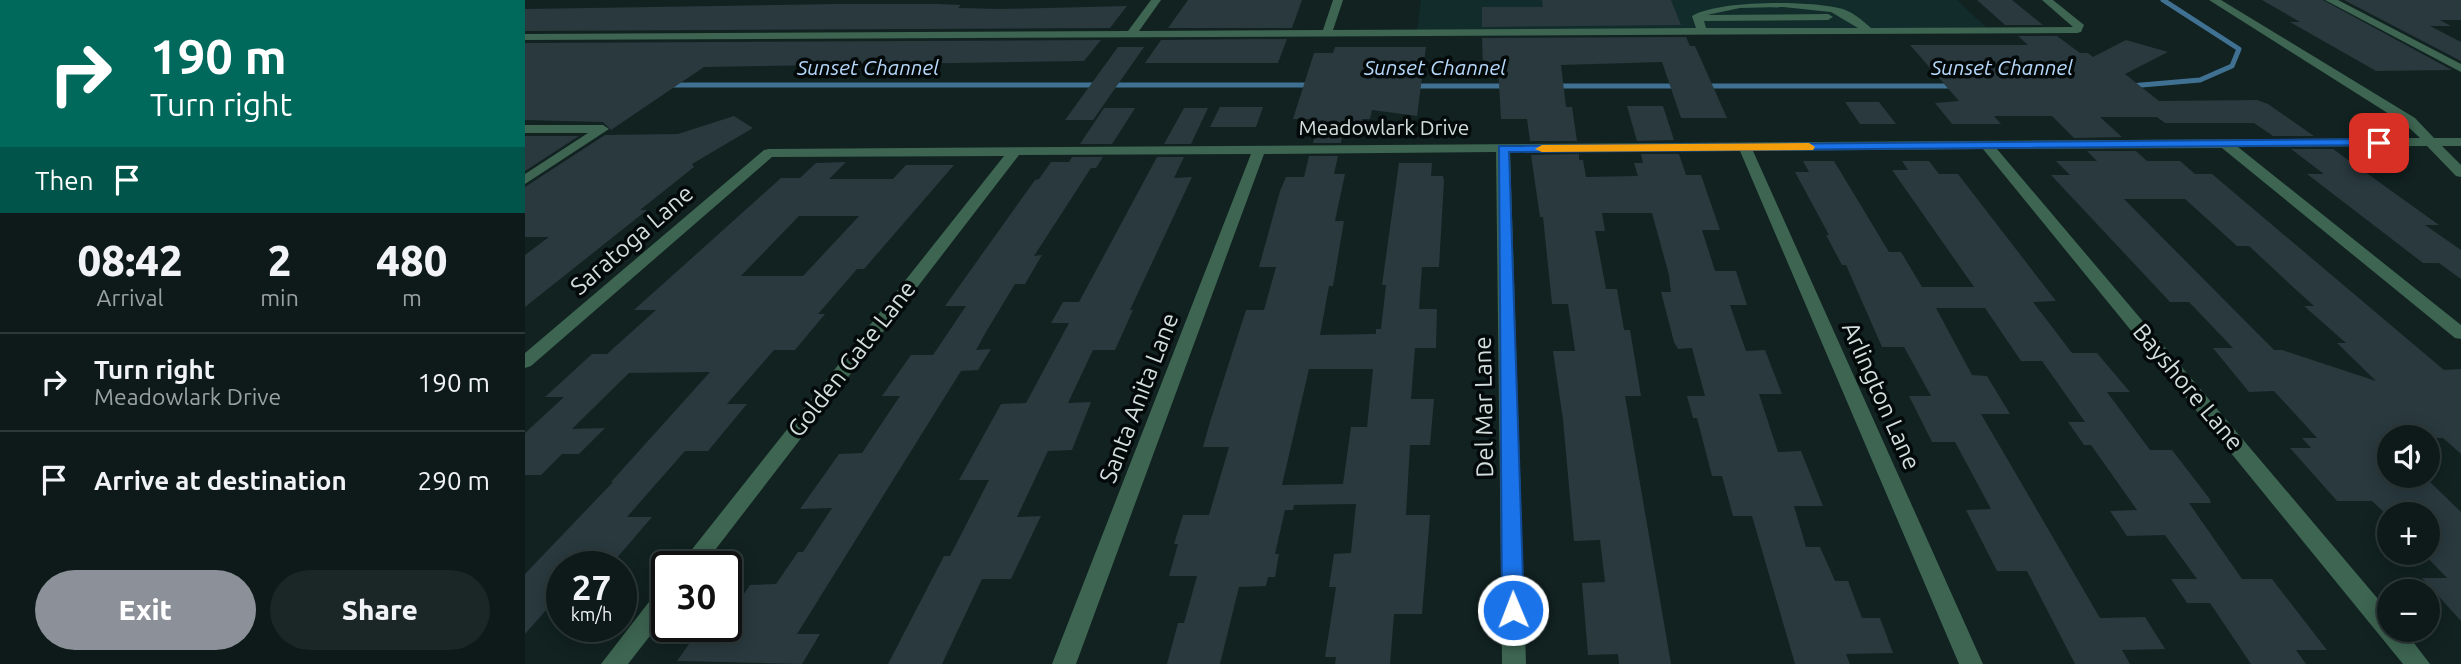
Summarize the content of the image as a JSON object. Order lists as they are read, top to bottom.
{
  "streets": {
    "street": [
      "Meadowlark Drive",
      "Saratoga Lane",
      "Golden Gate Lane",
      "Bayshore Lane",
      "Arlington Lane",
      "Santa Anita Lane",
      "Del Mar Lane"
    ]
  },
  "crossings": [
    ["Meadowlark Drive", "Saratoga Lane"],
    ["Meadowlark Drive", "Golden Gate Lane"],
    ["Meadowlark Drive", "Bayshore Lane"],
    ["Meadowlark Drive", "Arlington Lane"],
    ["Meadowlark Drive", "Santa Anita Lane"],
    ["Meadowlark Drive", "Del Mar Lane"]
  ],
  "water": ["Sunset Channel"],
  "page": {
    "turn": ["190 m", "Turn right"],
    "then": "Then",
    "eta": [
      "08:42",
      "Arrival",
      "2",
      "min",
      "480",
      "m"
    ],
    "list": [
      {
        "name": "Turn right",
        "note": "Meadowlark Drive",
        "value": "190 m"
      },
      {
        "name": "Arrive at destination",
        "value": "290 m"
      }
    ],
    "map_buttons": ["+", "−"],
    "speed": "27 km/h",
    "limit": "30",
    "buttons": ["Exit", "Share"]
  }
}
